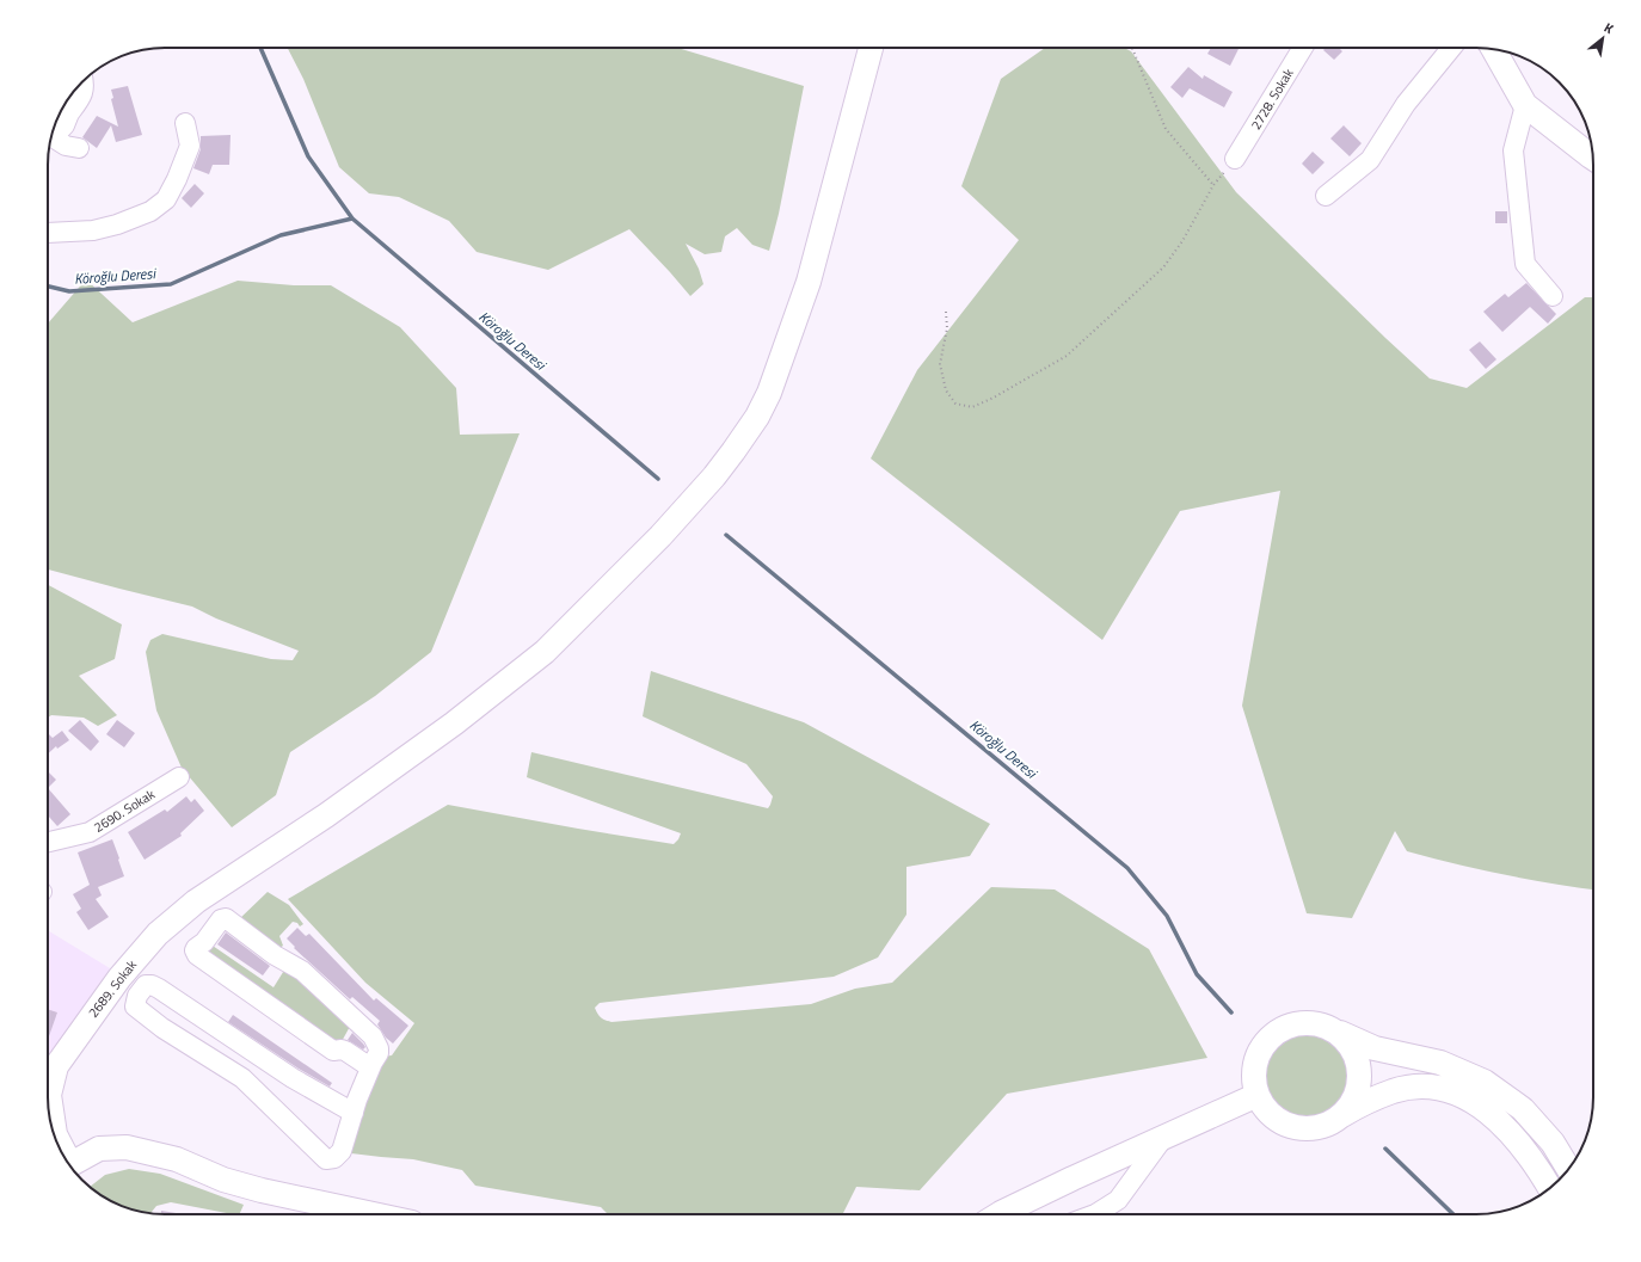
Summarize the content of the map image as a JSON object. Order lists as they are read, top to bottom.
{
  "streets": {
    "main road": ["2689. Sokak"],
    "street": ["2728. Sokak", "2690. Sokak"]
  },
  "water": ["Köroğlu Deresi"],
  "north": "top right"
}
